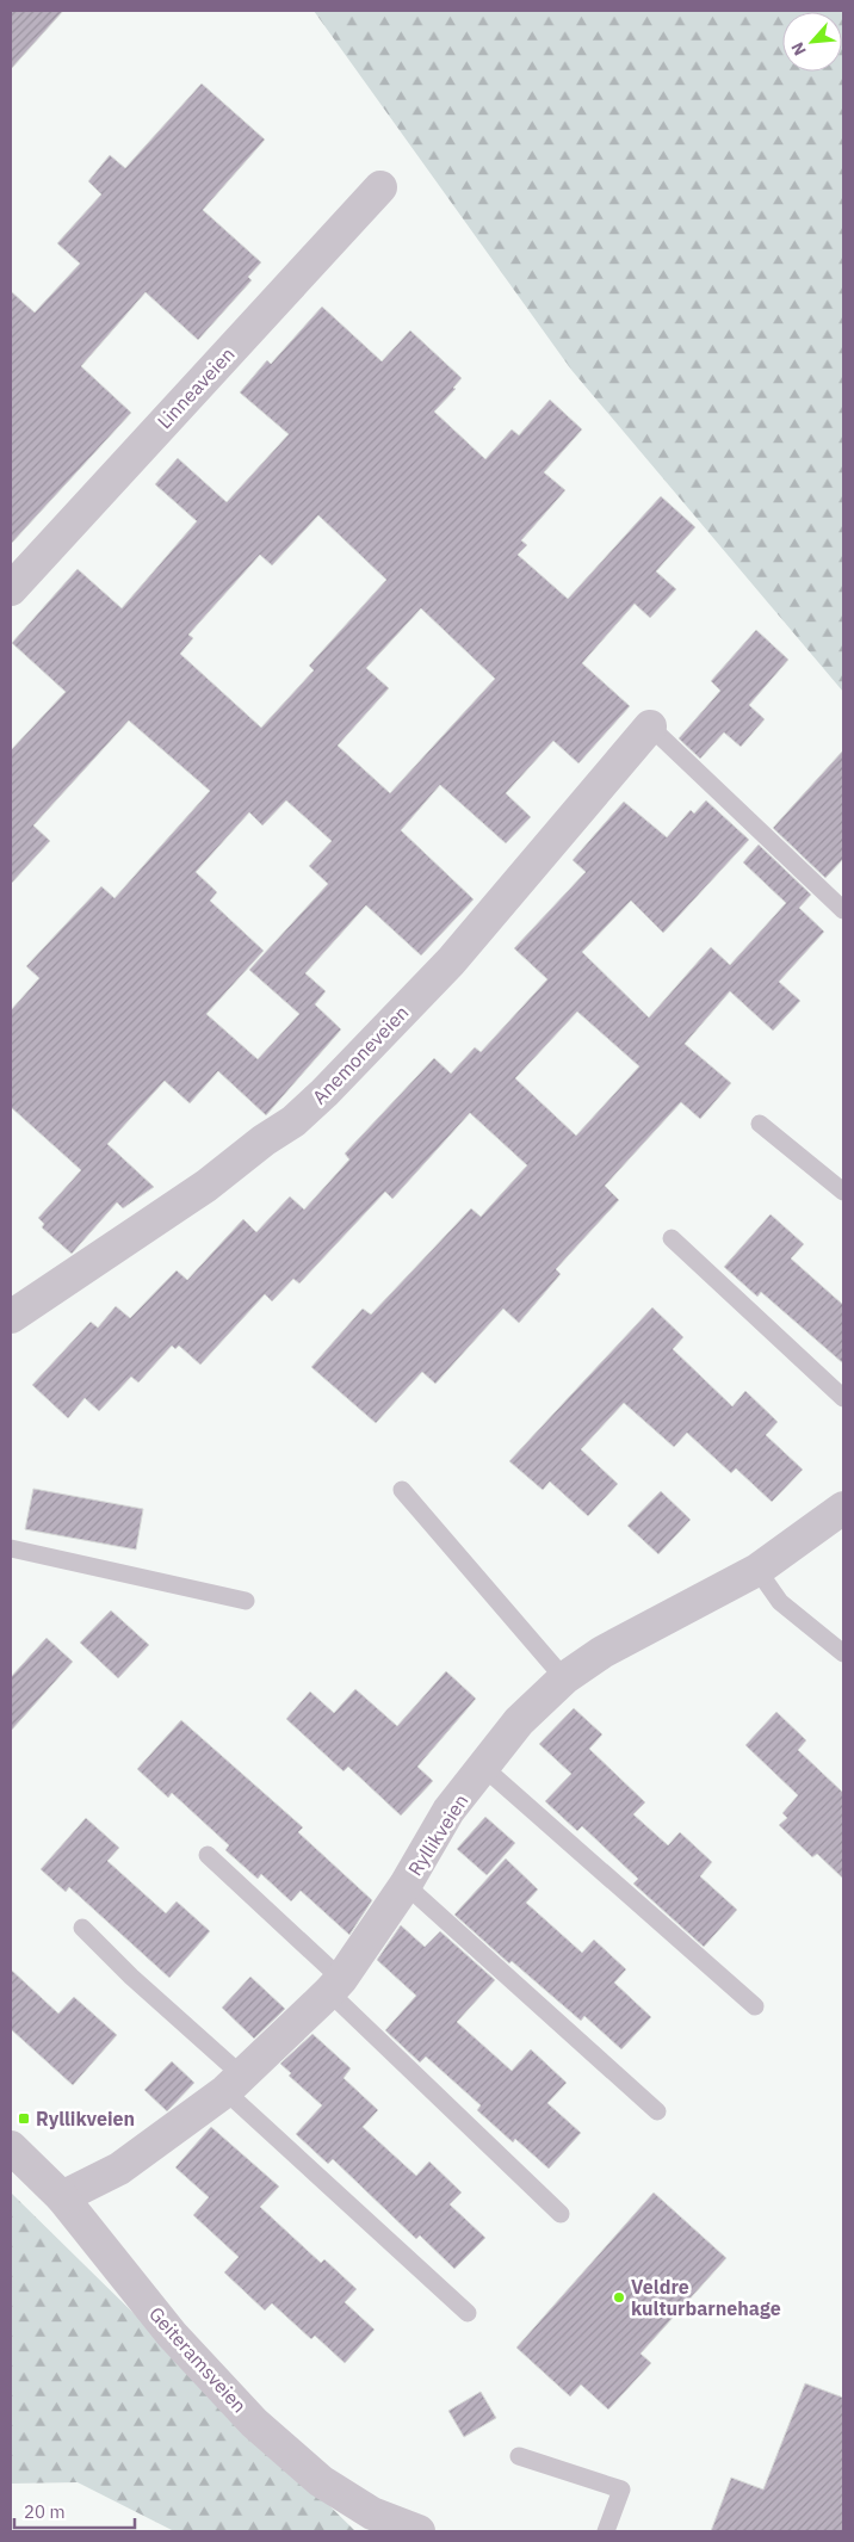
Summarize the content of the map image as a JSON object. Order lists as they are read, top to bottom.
{
  "streets": {
    "street": [
      "Linneaveien",
      "Anemoneveien",
      "Ryllikveien",
      "Geiteramsveien"
    ]
  },
  "crossings": [
    ["Ryllikveien", "Geiteramsveien"]
  ],
  "places": {
    "transit": ["Ryllikveien"],
    "other": ["Veldre kulturbarnehage"]
  },
  "scale_bar": "20 m",
  "north": "bottom left"
}
